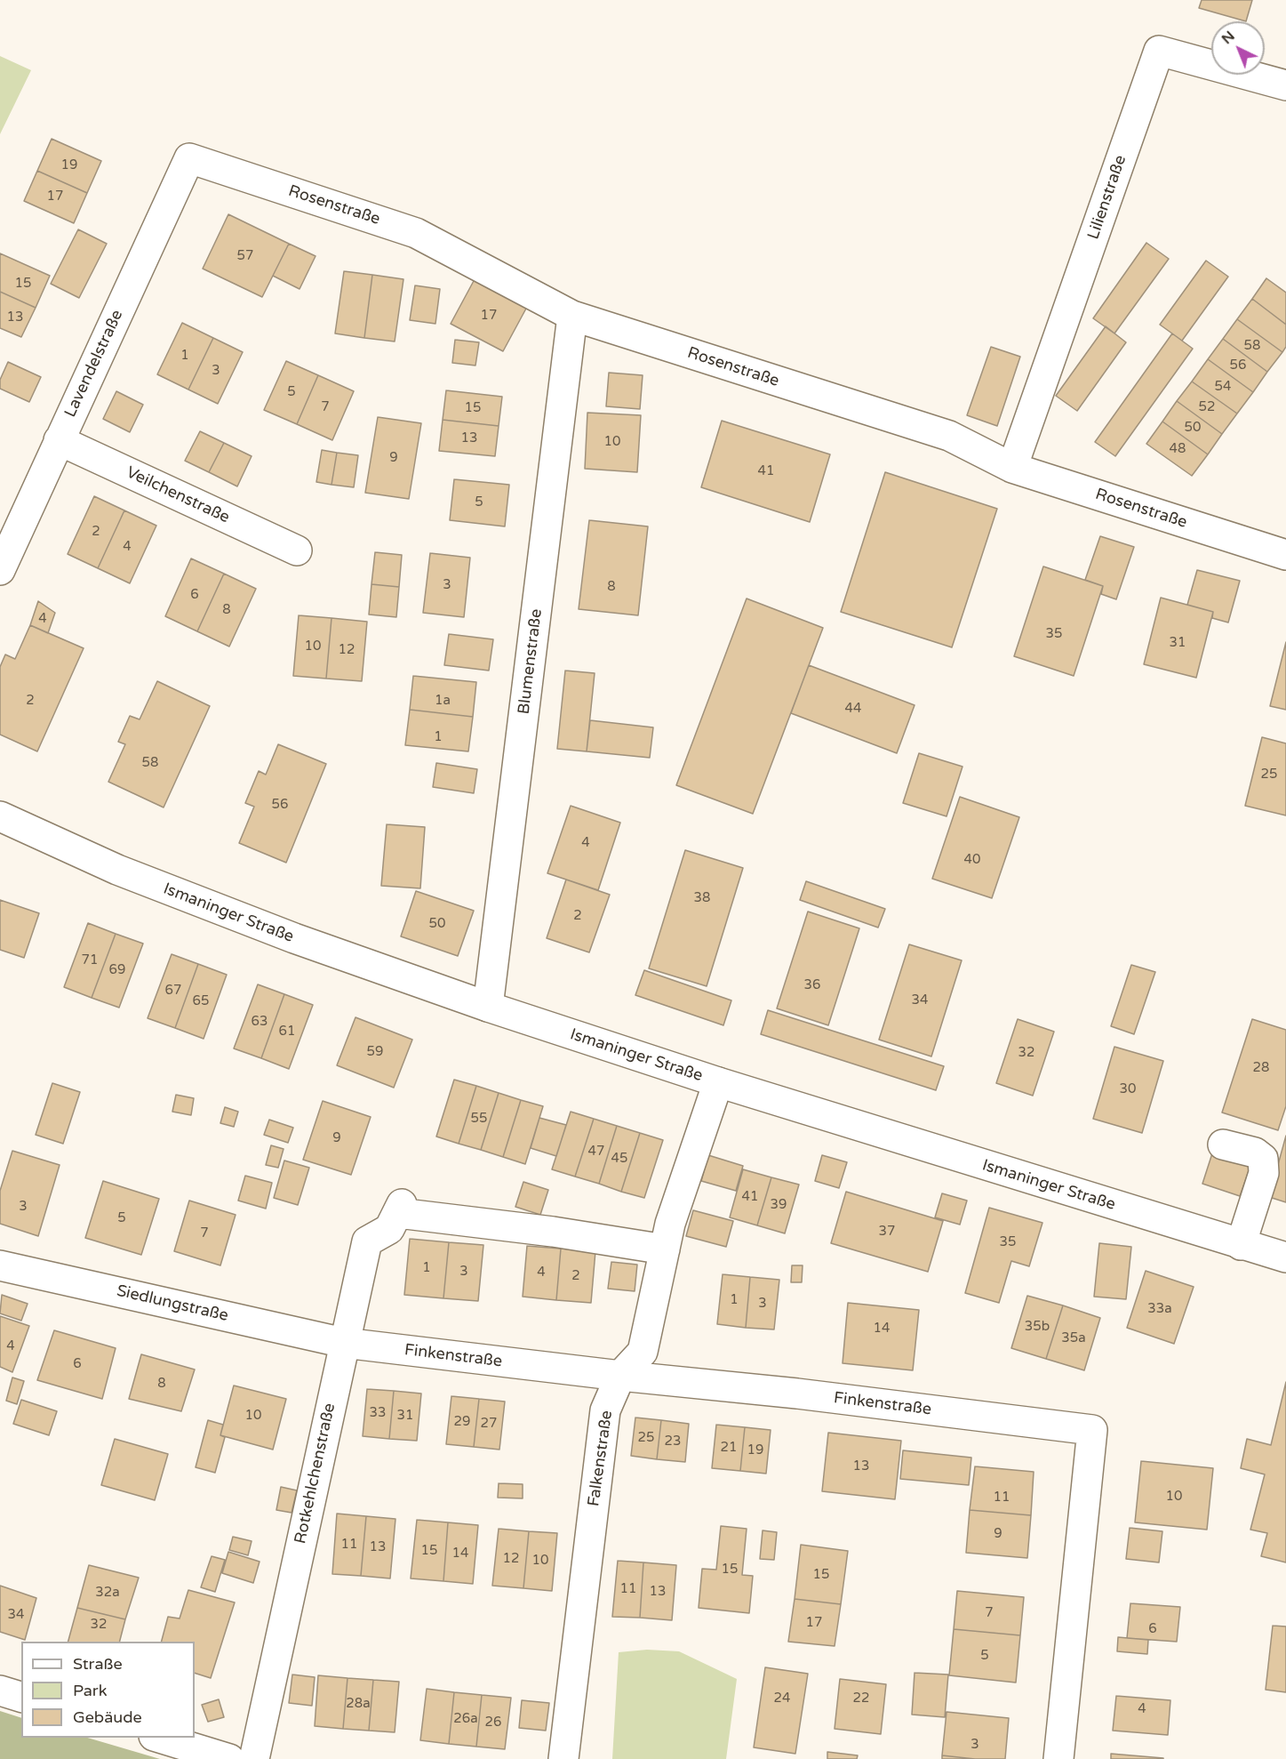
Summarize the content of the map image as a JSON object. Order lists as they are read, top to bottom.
{
  "streets": {
    "street": [
      "Lilienstraße",
      "Rosenstraße",
      "Lavendelstraße",
      "Veilchenstraße",
      "Blumenstraße",
      "Ismaninger Straße",
      "Siedlungstraße",
      "Finkenstraße",
      "Falkenstraße",
      "Rotkehlchenstraße"
    ]
  },
  "crossings": [
    ["Lilienstraße", "Rosenstraße"],
    ["Rosenstraße", "Lavendelstraße"],
    ["Rosenstraße", "Blumenstraße"],
    ["Lavendelstraße", "Veilchenstraße"],
    ["Blumenstraße", "Ismaninger Straße"],
    ["Ismaninger Straße", "Falkenstraße"],
    ["Siedlungstraße", "Finkenstraße"],
    ["Siedlungstraße", "Rotkehlchenstraße"],
    ["Finkenstraße", "Falkenstraße"],
    ["Finkenstraße", "Rotkehlchenstraße"],
    ["Falkenstraße", "Rotkehlchenstraße"]
  ],
  "house_numbers": [
    "19",
    "17",
    "57",
    "15",
    "17",
    "13",
    "58",
    "1",
    "56",
    "3",
    "54",
    "5",
    "7",
    "52",
    "15",
    "50",
    "13",
    "10",
    "48",
    "9",
    "41",
    "5",
    "2",
    "4",
    "3",
    "8",
    "6",
    "8",
    "4",
    "35",
    "31",
    "10",
    "12",
    "2",
    "1a",
    "44",
    "1",
    "58",
    "25",
    "56",
    "4",
    "40",
    "38",
    "2",
    "50",
    "71",
    "69",
    "36",
    "67",
    "34",
    "65",
    "63",
    "61",
    "59",
    "32",
    "28",
    "30",
    "55",
    "9",
    "47",
    "45",
    "41",
    "39",
    "3",
    "5",
    "37",
    "7",
    "35",
    "1",
    "3",
    "4",
    "2",
    "1",
    "3",
    "33a",
    "35b",
    "14",
    "35a",
    "4",
    "6",
    "8",
    "33",
    "10",
    "31",
    "29",
    "27",
    "25",
    "23",
    "21",
    "19",
    "13",
    "10",
    "11",
    "9",
    "11",
    "13",
    "15",
    "14",
    "12",
    "10",
    "15",
    "15",
    "11",
    "13",
    "32a",
    "7",
    "34",
    "17",
    "32",
    "6",
    "5",
    "24",
    "22",
    "28a",
    "4",
    "26a",
    "26",
    "3"
  ],
  "legend": ["Straße", "Park", "Gebäude"],
  "north": "top left"
}
